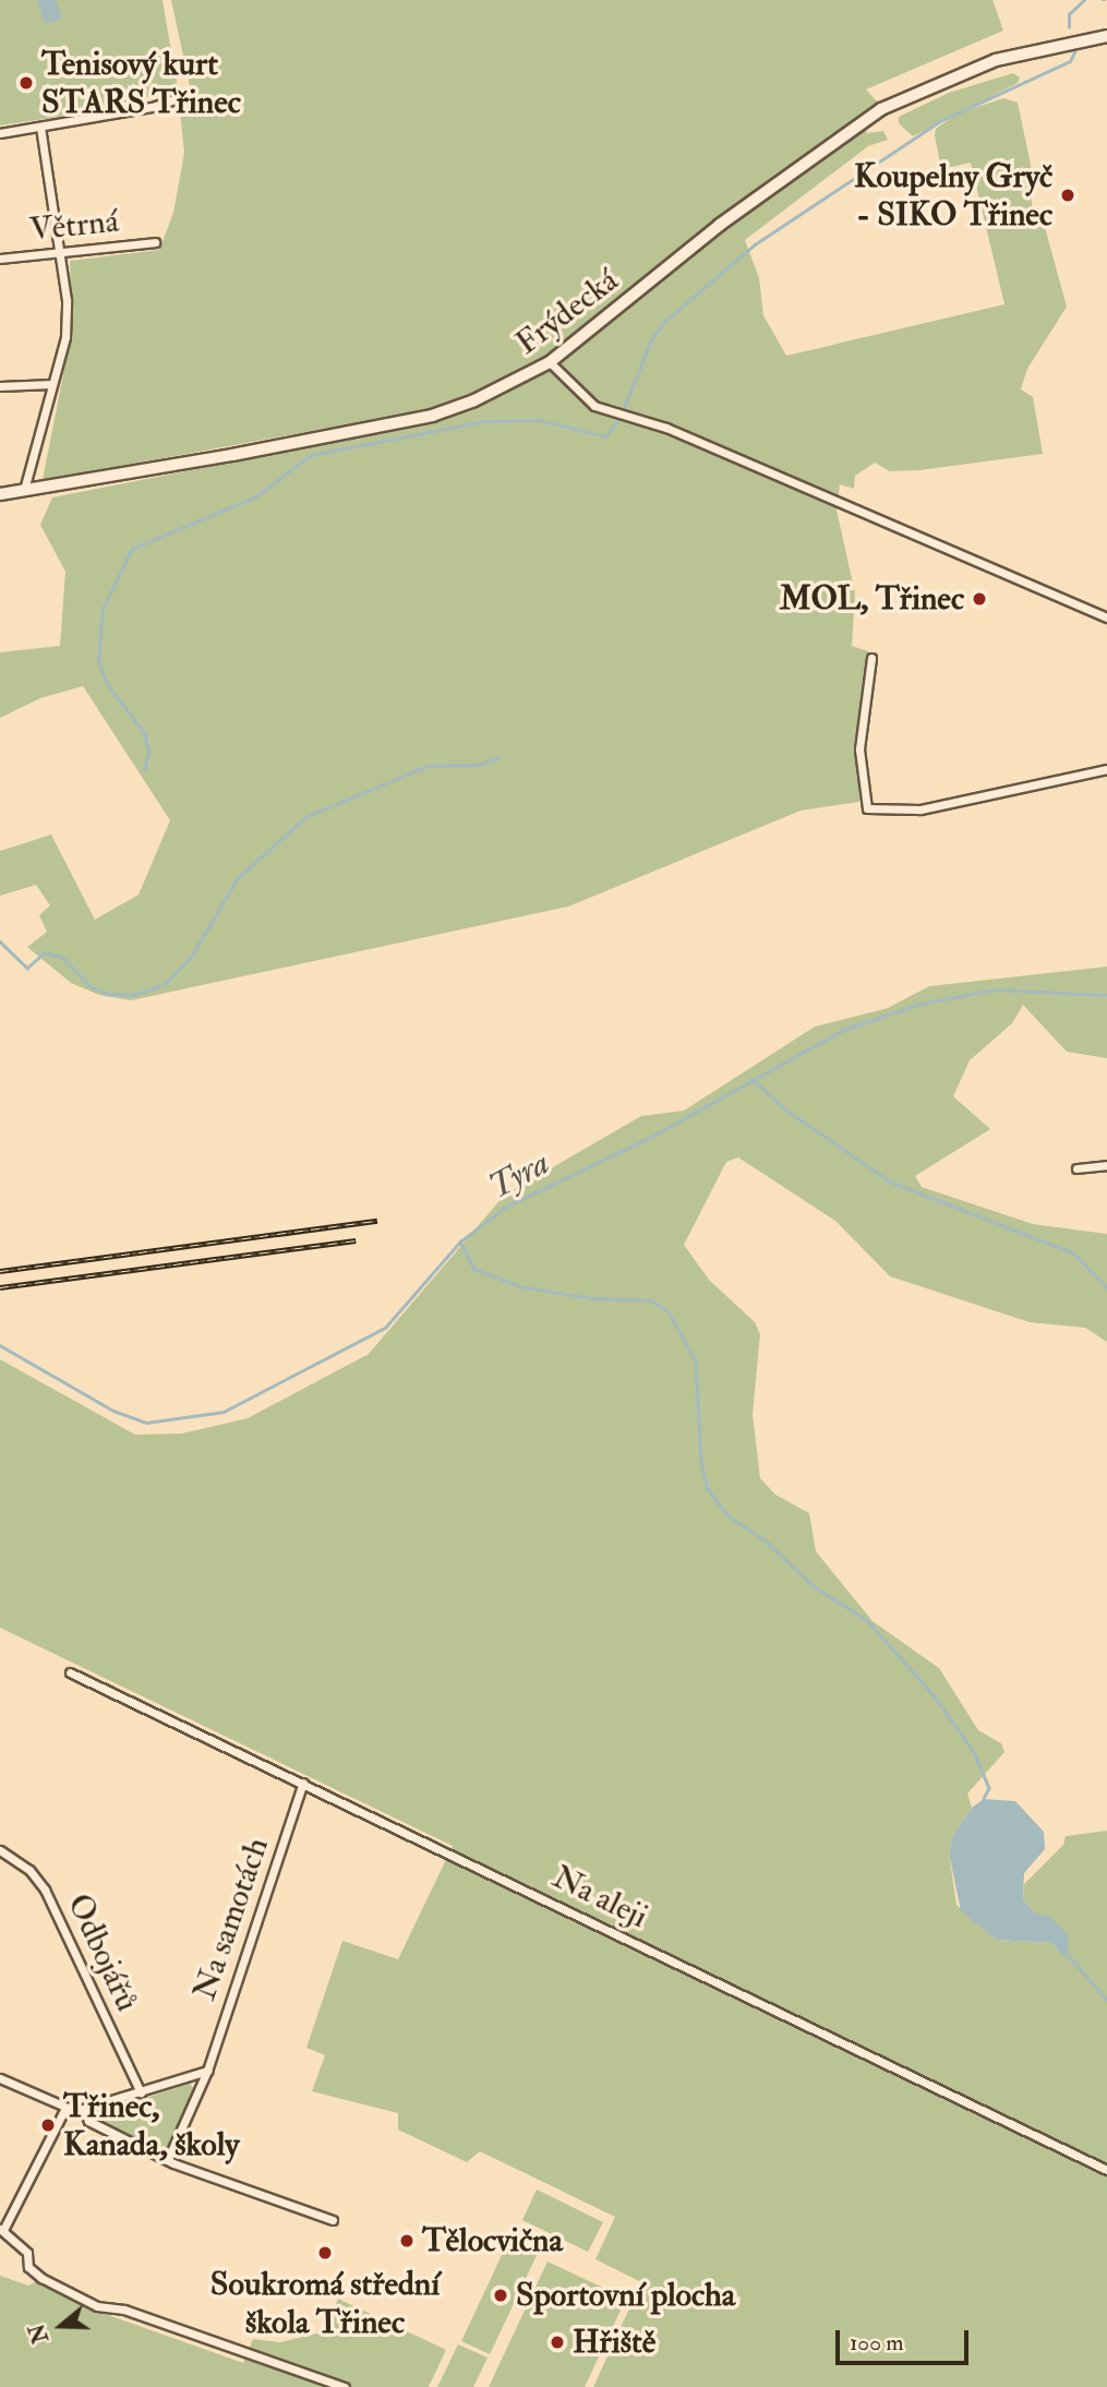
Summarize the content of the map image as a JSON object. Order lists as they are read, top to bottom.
{
  "streets": {
    "main road": ["Frýdecká"],
    "street": [
      "Větrná",
      "Na aleji",
      "Na samotách",
      "Odbojářů"
    ]
  },
  "crossings": [
    ["Na aleji", "Na samotách"]
  ],
  "water": ["Tyra"],
  "places": [
    "Tenisový kurt STARS Třinec",
    "Koupelny Gryč - SIKO Třinec",
    "MOL, Třinec",
    "Třinec, Kanada, školy",
    "Tělocvična",
    "Soukromá střední škola Třinec",
    "Sportovní plocha",
    "Hřiště"
  ],
  "scale_bar": "100 m",
  "north": "left"
}
